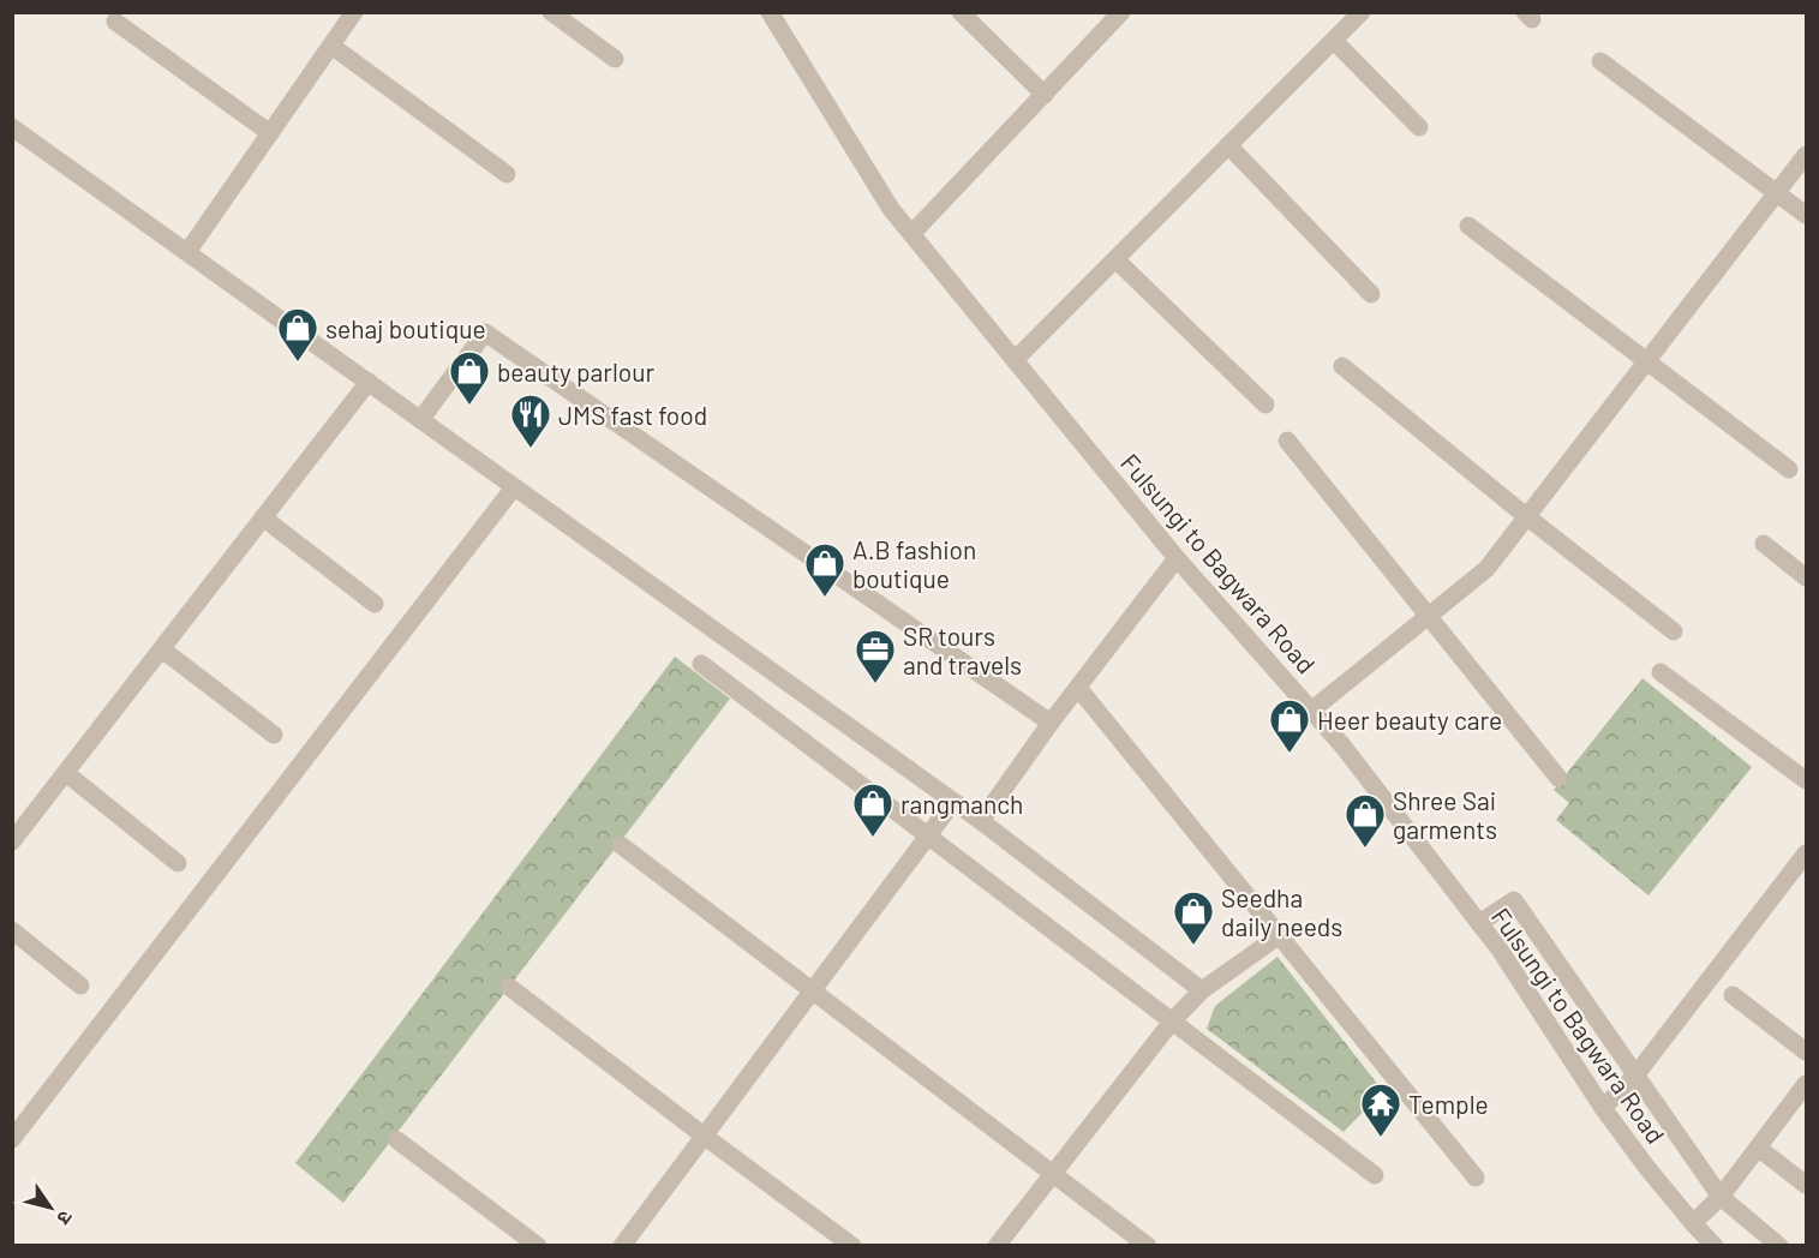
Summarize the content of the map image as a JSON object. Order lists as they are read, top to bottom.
{
  "streets": {
    "street": ["Fulsungi to Bagwara Road"]
  },
  "places": {
    "shop": [
      "sehaj boutique",
      "beauty parlour",
      "A.B fashion boutique",
      "Heer beauty care",
      "rangmanch",
      "Shree Sai garments",
      "Seedha daily needs"
    ],
    "restaurant": ["JMS fast food"],
    "office": ["SR tours and travels"],
    "temple": ["Temple"]
  },
  "north": "bottom right"
}
